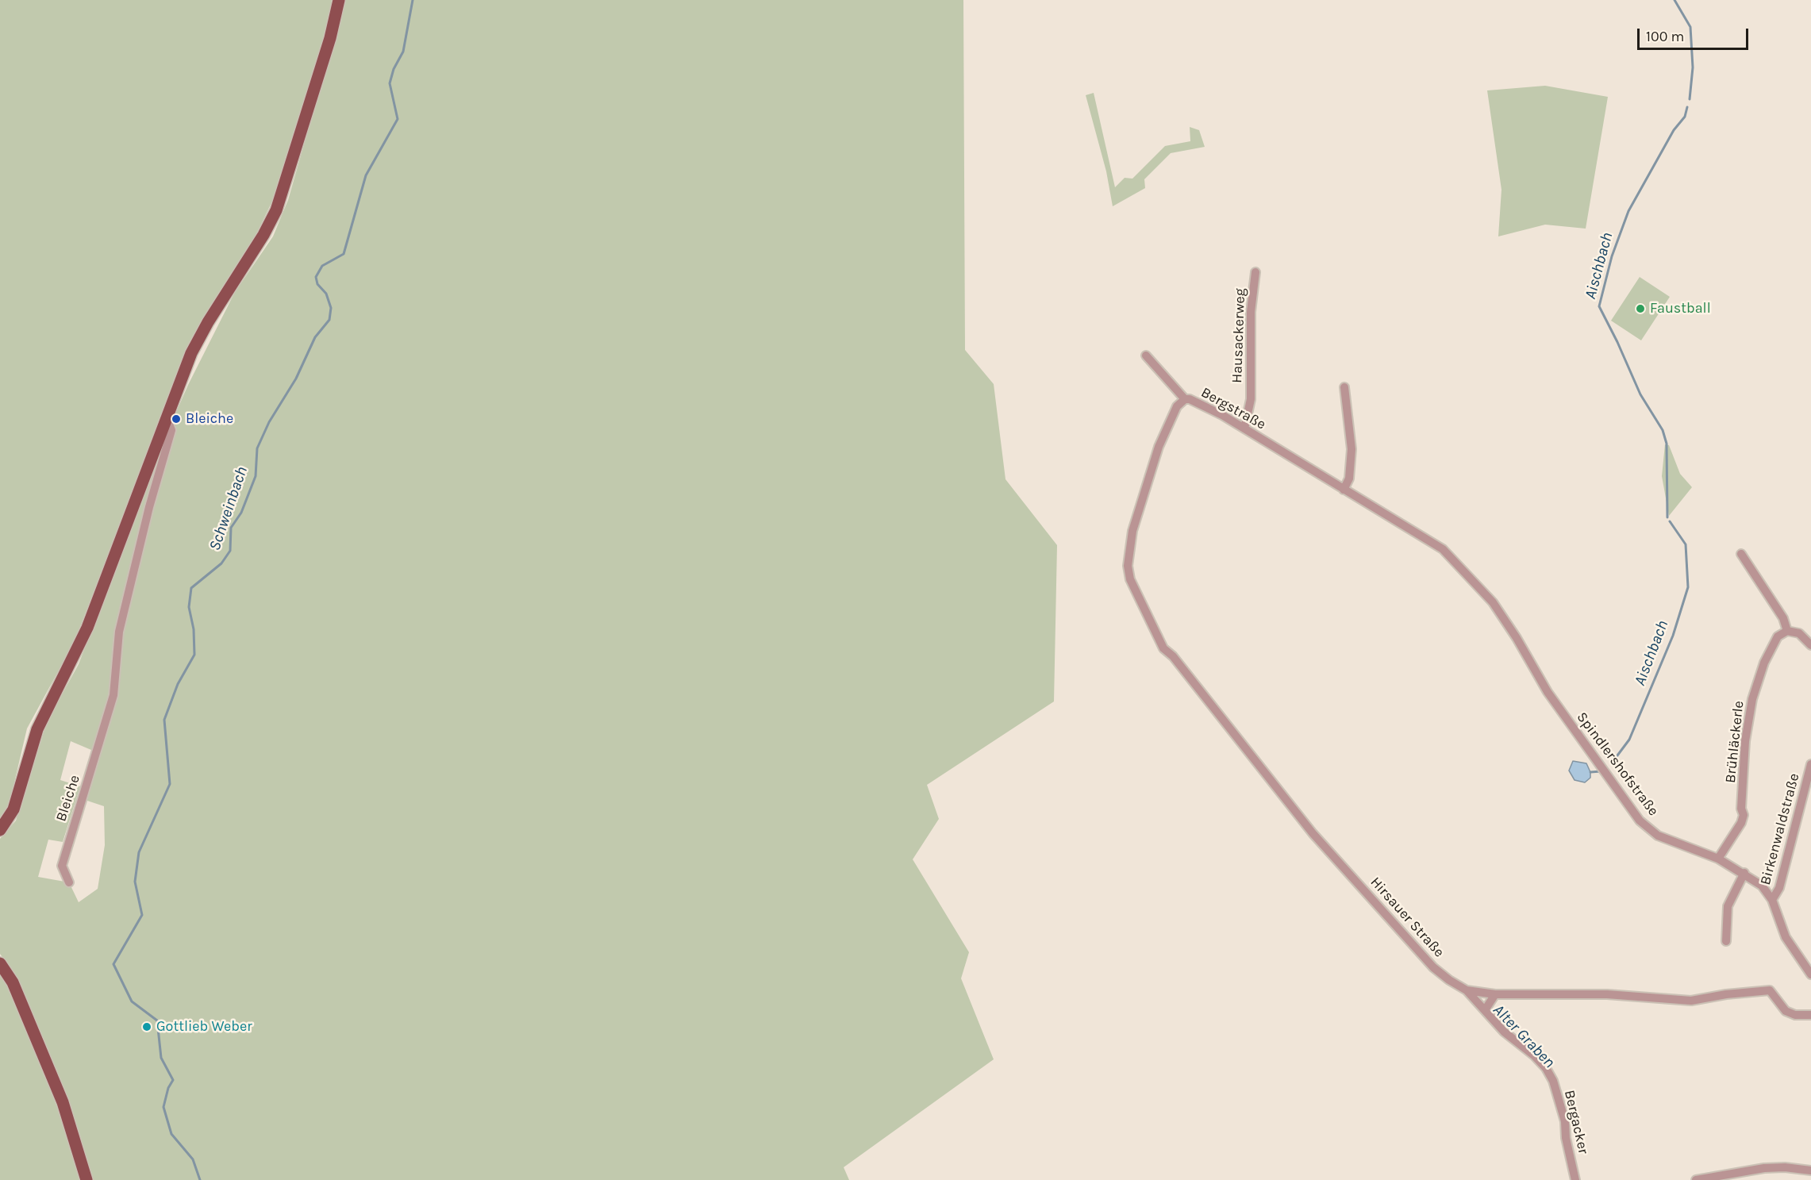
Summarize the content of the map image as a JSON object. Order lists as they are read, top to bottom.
{
  "streets": {
    "street": [
      "Hausackerweg",
      "Bergstraße",
      "Brühläckerle",
      "Spindlershofstraße",
      "Bleiche",
      "Birkenwaldstraße",
      "Hirsauer Straße",
      "Bergacker"
    ]
  },
  "crossings": [
    ["Hausackerweg", "Bergstraße"],
    ["Bergstraße", "Spindlershofstraße"],
    ["Bergstraße", "Hirsauer Straße"],
    ["Brühläckerle", "Spindlershofstraße"],
    ["Spindlershofstraße", "Birkenwaldstraße"],
    ["Hirsauer Straße", "Bergacker"]
  ],
  "water": ["Aischbach", "Schweinbach", "Alter Graben"],
  "places": ["Faustball", "Bleiche", "Gottlieb Weber"],
  "scale_bar": "100 m"
}
